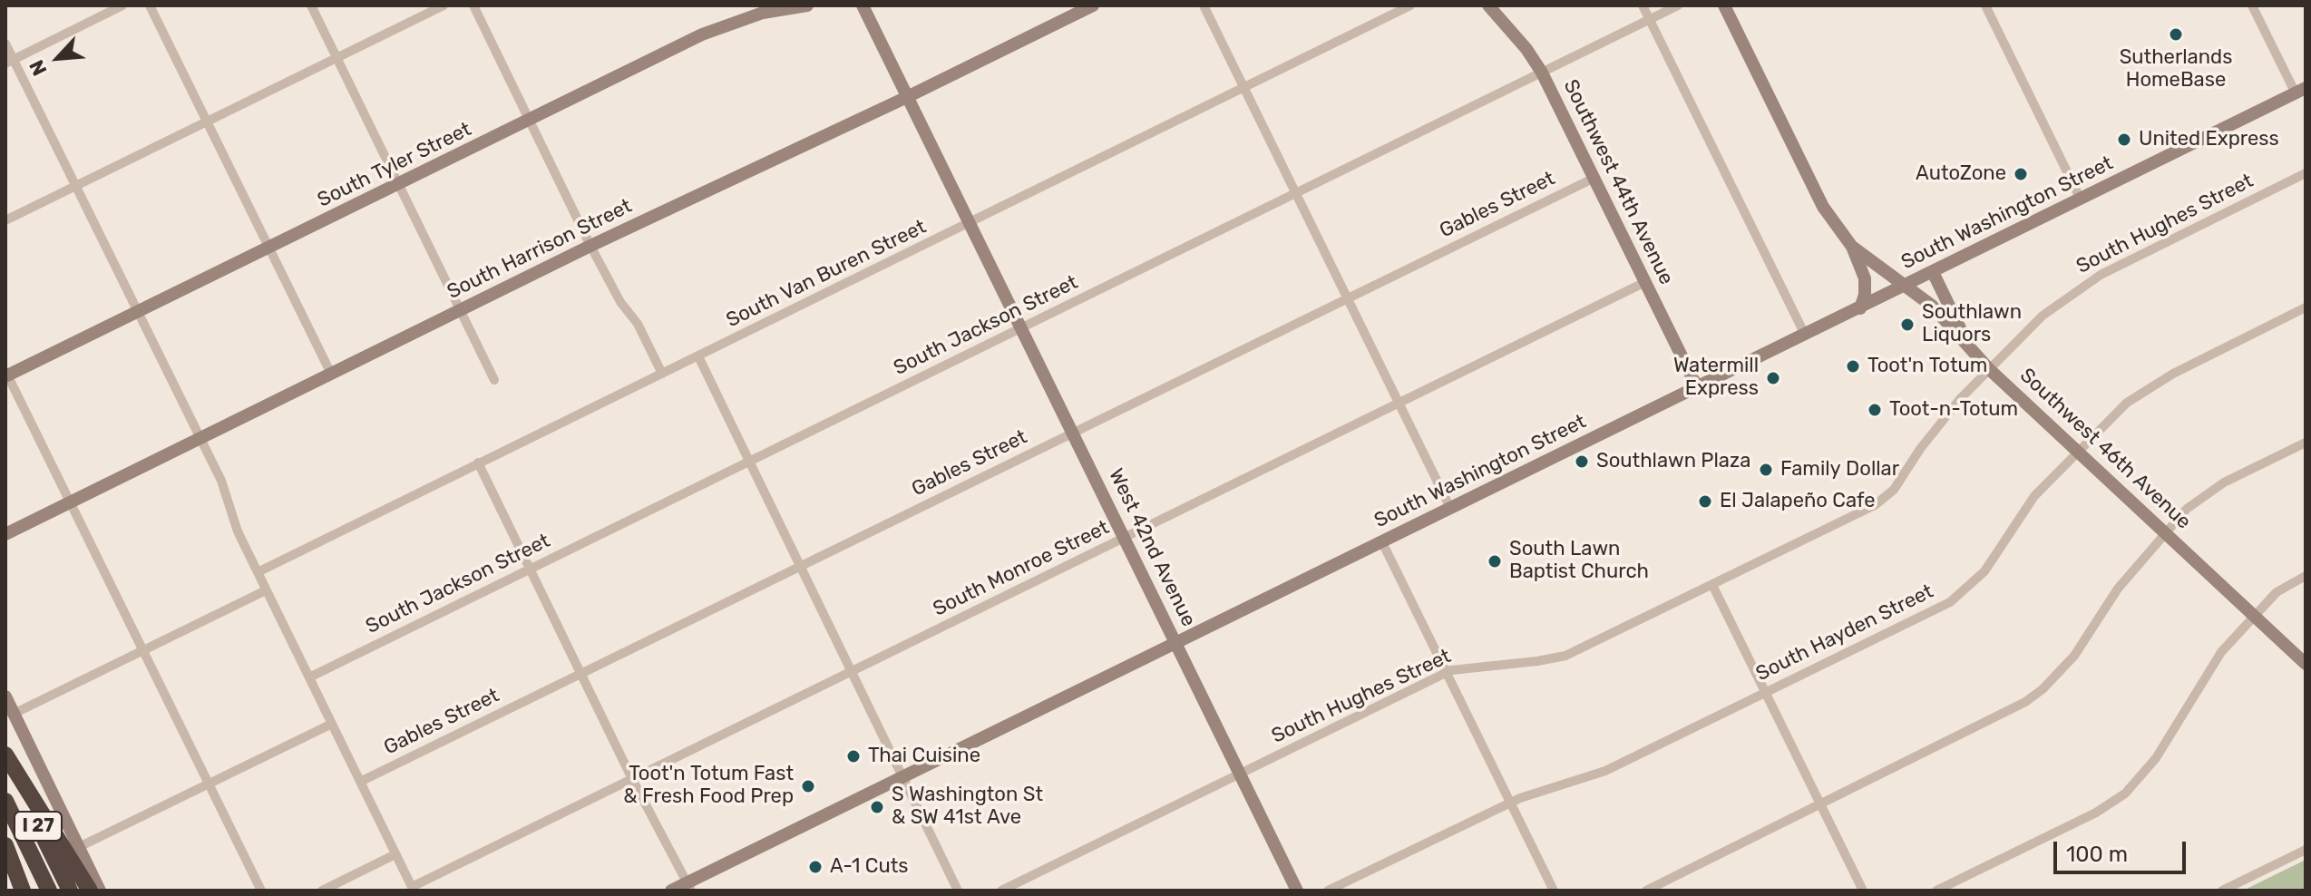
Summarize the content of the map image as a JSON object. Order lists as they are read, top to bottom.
{
  "streets": {
    "highway": ["I 27"],
    "main road": [
      "South Tyler Street",
      "Southwest 44th Avenue",
      "South Washington Street",
      "South Harrison Street",
      "Southwest 46th Avenue",
      "West 42nd Avenue"
    ],
    "street": [
      "Gables Street",
      "South Hughes Street",
      "South Van Buren Street",
      "South Jackson Street",
      "South Monroe Street",
      "South Hayden Street"
    ]
  },
  "crossings": [
    ["Southwest 44th Avenue", "Gables Street"],
    ["Southwest 44th Avenue", "South Washington Street"],
    ["Southwest 44th Avenue", "South Jackson Street"],
    ["Southwest 44th Avenue", "South Monroe Street"],
    ["Gables Street", "West 42nd Avenue"],
    ["South Washington Street", "Southwest 46th Avenue"],
    ["South Washington Street", "West 42nd Avenue"],
    ["South Hughes Street", "Southwest 46th Avenue"],
    ["South Hughes Street", "West 42nd Avenue"],
    ["South Harrison Street", "West 42nd Avenue"],
    ["South Van Buren Street", "West 42nd Avenue"],
    ["South Jackson Street", "West 42nd Avenue"],
    ["Southwest 46th Avenue", "South Hayden Street"],
    ["West 42nd Avenue", "South Monroe Street"]
  ],
  "places": [
    "Sutherlands HomeBase",
    "United Express",
    "AutoZone",
    "Southlawn Liquors",
    "Toot'n Totum",
    "Watermill Express",
    "Toot-n-Totum",
    "Southlawn Plaza",
    "Family Dollar",
    "El Jalapeño Cafe",
    "South Lawn Baptist Church",
    "Thai Cuisine",
    "Toot'n Totum Fast & Fresh Food Prep",
    "S Washington St & SW 41st Ave",
    "A-1 Cuts"
  ],
  "scale_bar": "100 m",
  "north": "bottom left"
}
